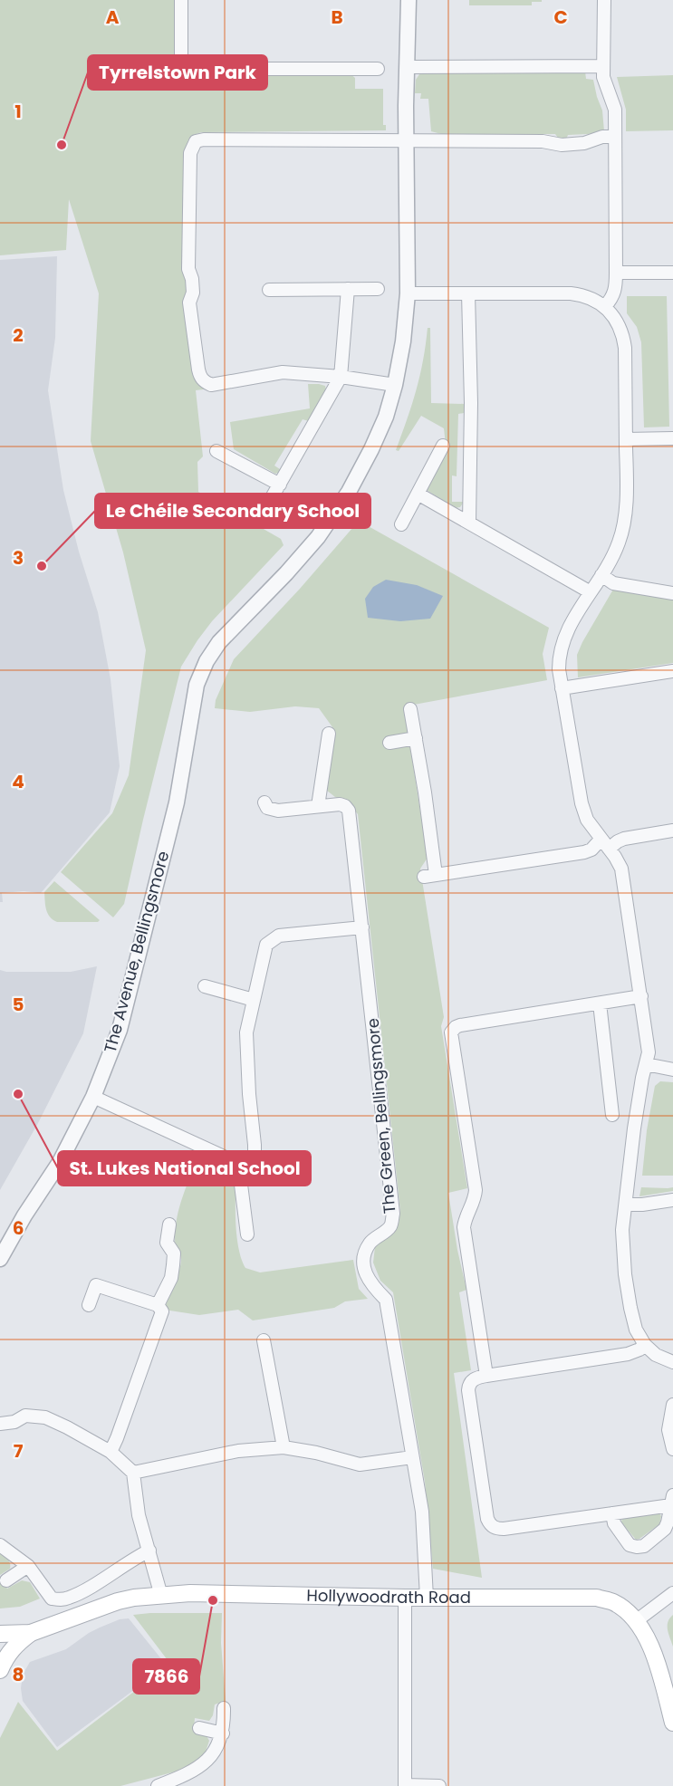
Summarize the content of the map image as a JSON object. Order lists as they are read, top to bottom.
{
  "streets": {
    "main road": ["Hollywoodrath Road"],
    "street": ["The Avenue, Bellingsmore", "The Green, Bellingsmore"]
  },
  "crossings": [
    ["The Green, Bellingsmore", "Hollywoodrath Road"]
  ],
  "places": [
    "Tyrrelstown Park",
    "Le Chéile Secondary School",
    "St. Lukes National School",
    "7866"
  ],
  "grid": {
    "columns": ["A", "B", "C"],
    "rows": [
      "1",
      "2",
      "3",
      "4",
      "5",
      "6",
      "7",
      "8"
    ]
  }
}
